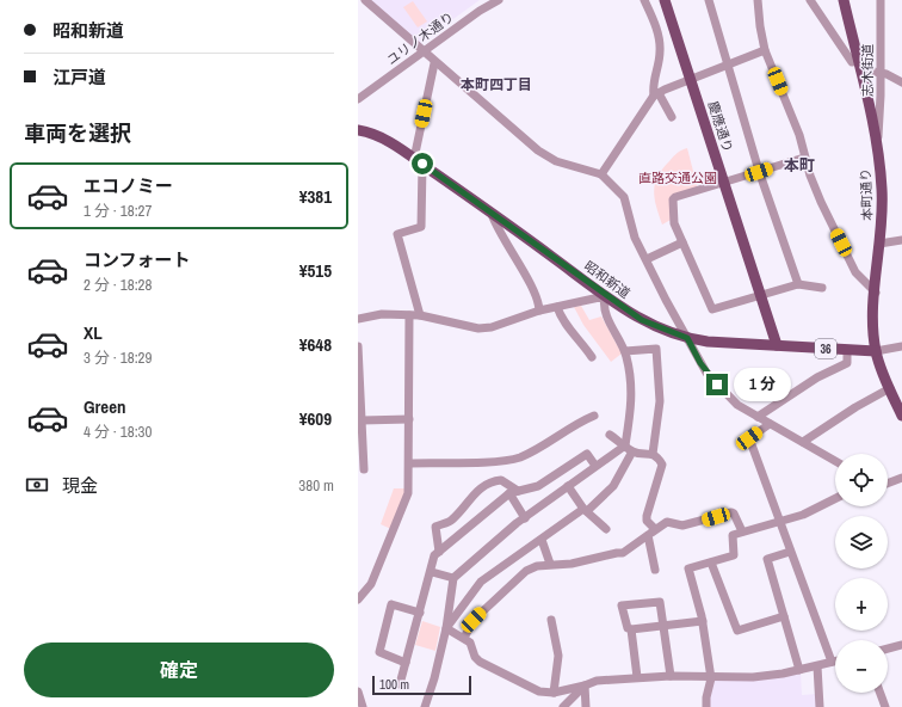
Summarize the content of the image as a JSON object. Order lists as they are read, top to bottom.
{
  "streets": {
    "main road": [
      "慶應通り",
      "本町通り",
      "昭和新道",
      "36"
    ],
    "street": ["ユリノ木通り", "志木街道"]
  },
  "crossings": [
    ["志木街道", "本町通り"],
    ["慶應通り", "昭和新道"],
    ["本町通り", "昭和新道"]
  ],
  "districts": ["本町四丁目", "本町"],
  "parks": ["直路交通公園"],
  "scale_bar": "100 m",
  "page": {
    "banner": ["昭和新道", "江戸道"],
    "heading": "車両を選択",
    "list": [
      {
        "name": "エコノミー",
        "note": "1 分 · 18:27",
        "value": "¥381"
      },
      {
        "name": "コンフォート",
        "note": "2 分 · 18:28",
        "value": "¥515"
      },
      {
        "name": "XL",
        "note": "3 分 · 18:29",
        "value": "¥648"
      },
      {
        "name": "Green",
        "note": "4 分 · 18:30",
        "value": "¥609"
      }
    ],
    "bubble": "1 分",
    "map_buttons": ["+", "−"],
    "pay": ["現金", "380 m"],
    "buttons": "確定",
    "scale": "100 m"
  }
}
